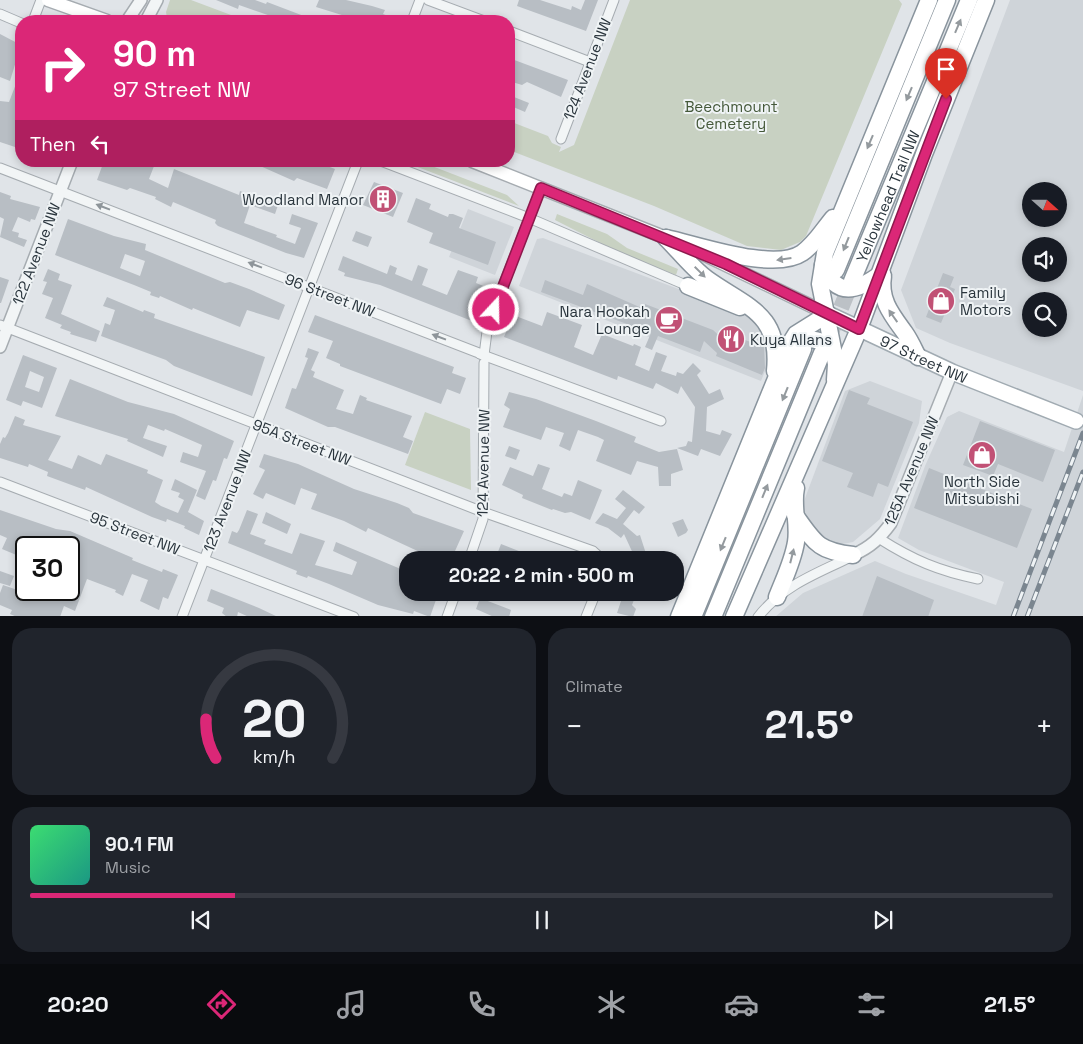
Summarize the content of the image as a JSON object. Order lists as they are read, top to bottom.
{
  "streets": {
    "highway": ["Yellowhead Trail NW"],
    "main road": ["97 Street NW"],
    "street": [
      "124 Avenue NW",
      "122 Avenue NW",
      "96 Street NW",
      "95A Street NW",
      "125A Avenue NW",
      "123 Avenue NW",
      "95 Street NW"
    ]
  },
  "crossings": [
    ["124 Avenue NW", "96 Street NW"],
    ["124 Avenue NW", "97 Street NW"],
    ["124 Avenue NW", "95A Street NW"],
    ["122 Avenue NW", "96 Street NW"],
    ["122 Avenue NW", "95A Street NW"],
    ["96 Street NW", "123 Avenue NW"],
    ["97 Street NW", "125A Avenue NW"],
    ["95A Street NW", "123 Avenue NW"],
    ["123 Avenue NW", "95 Street NW"]
  ],
  "one_way": ["96 Street NW"],
  "parks": ["Beechmount Cemetery"],
  "places": {
    "building": ["Woodland Manor"],
    "shop": ["Family Motors", "North Side Mitsubishi"],
    "cafe": ["Nara Hookah Lounge"],
    "restaurant": ["Kuya Allans"]
  },
  "north": "right",
  "page": {
    "turn": ["90 m", "97 Street NW"],
    "then": "Then",
    "limit": "30",
    "trip": "20:22 · 2 min · 500 m",
    "tile": "Climate",
    "heat": ["−", "21.5°", "+"],
    "song": ["90.1 FM", "Music"],
    "tabs": ["20:20", "21.5°"],
    "gauge": ["20", "km/h"]
  }
}
